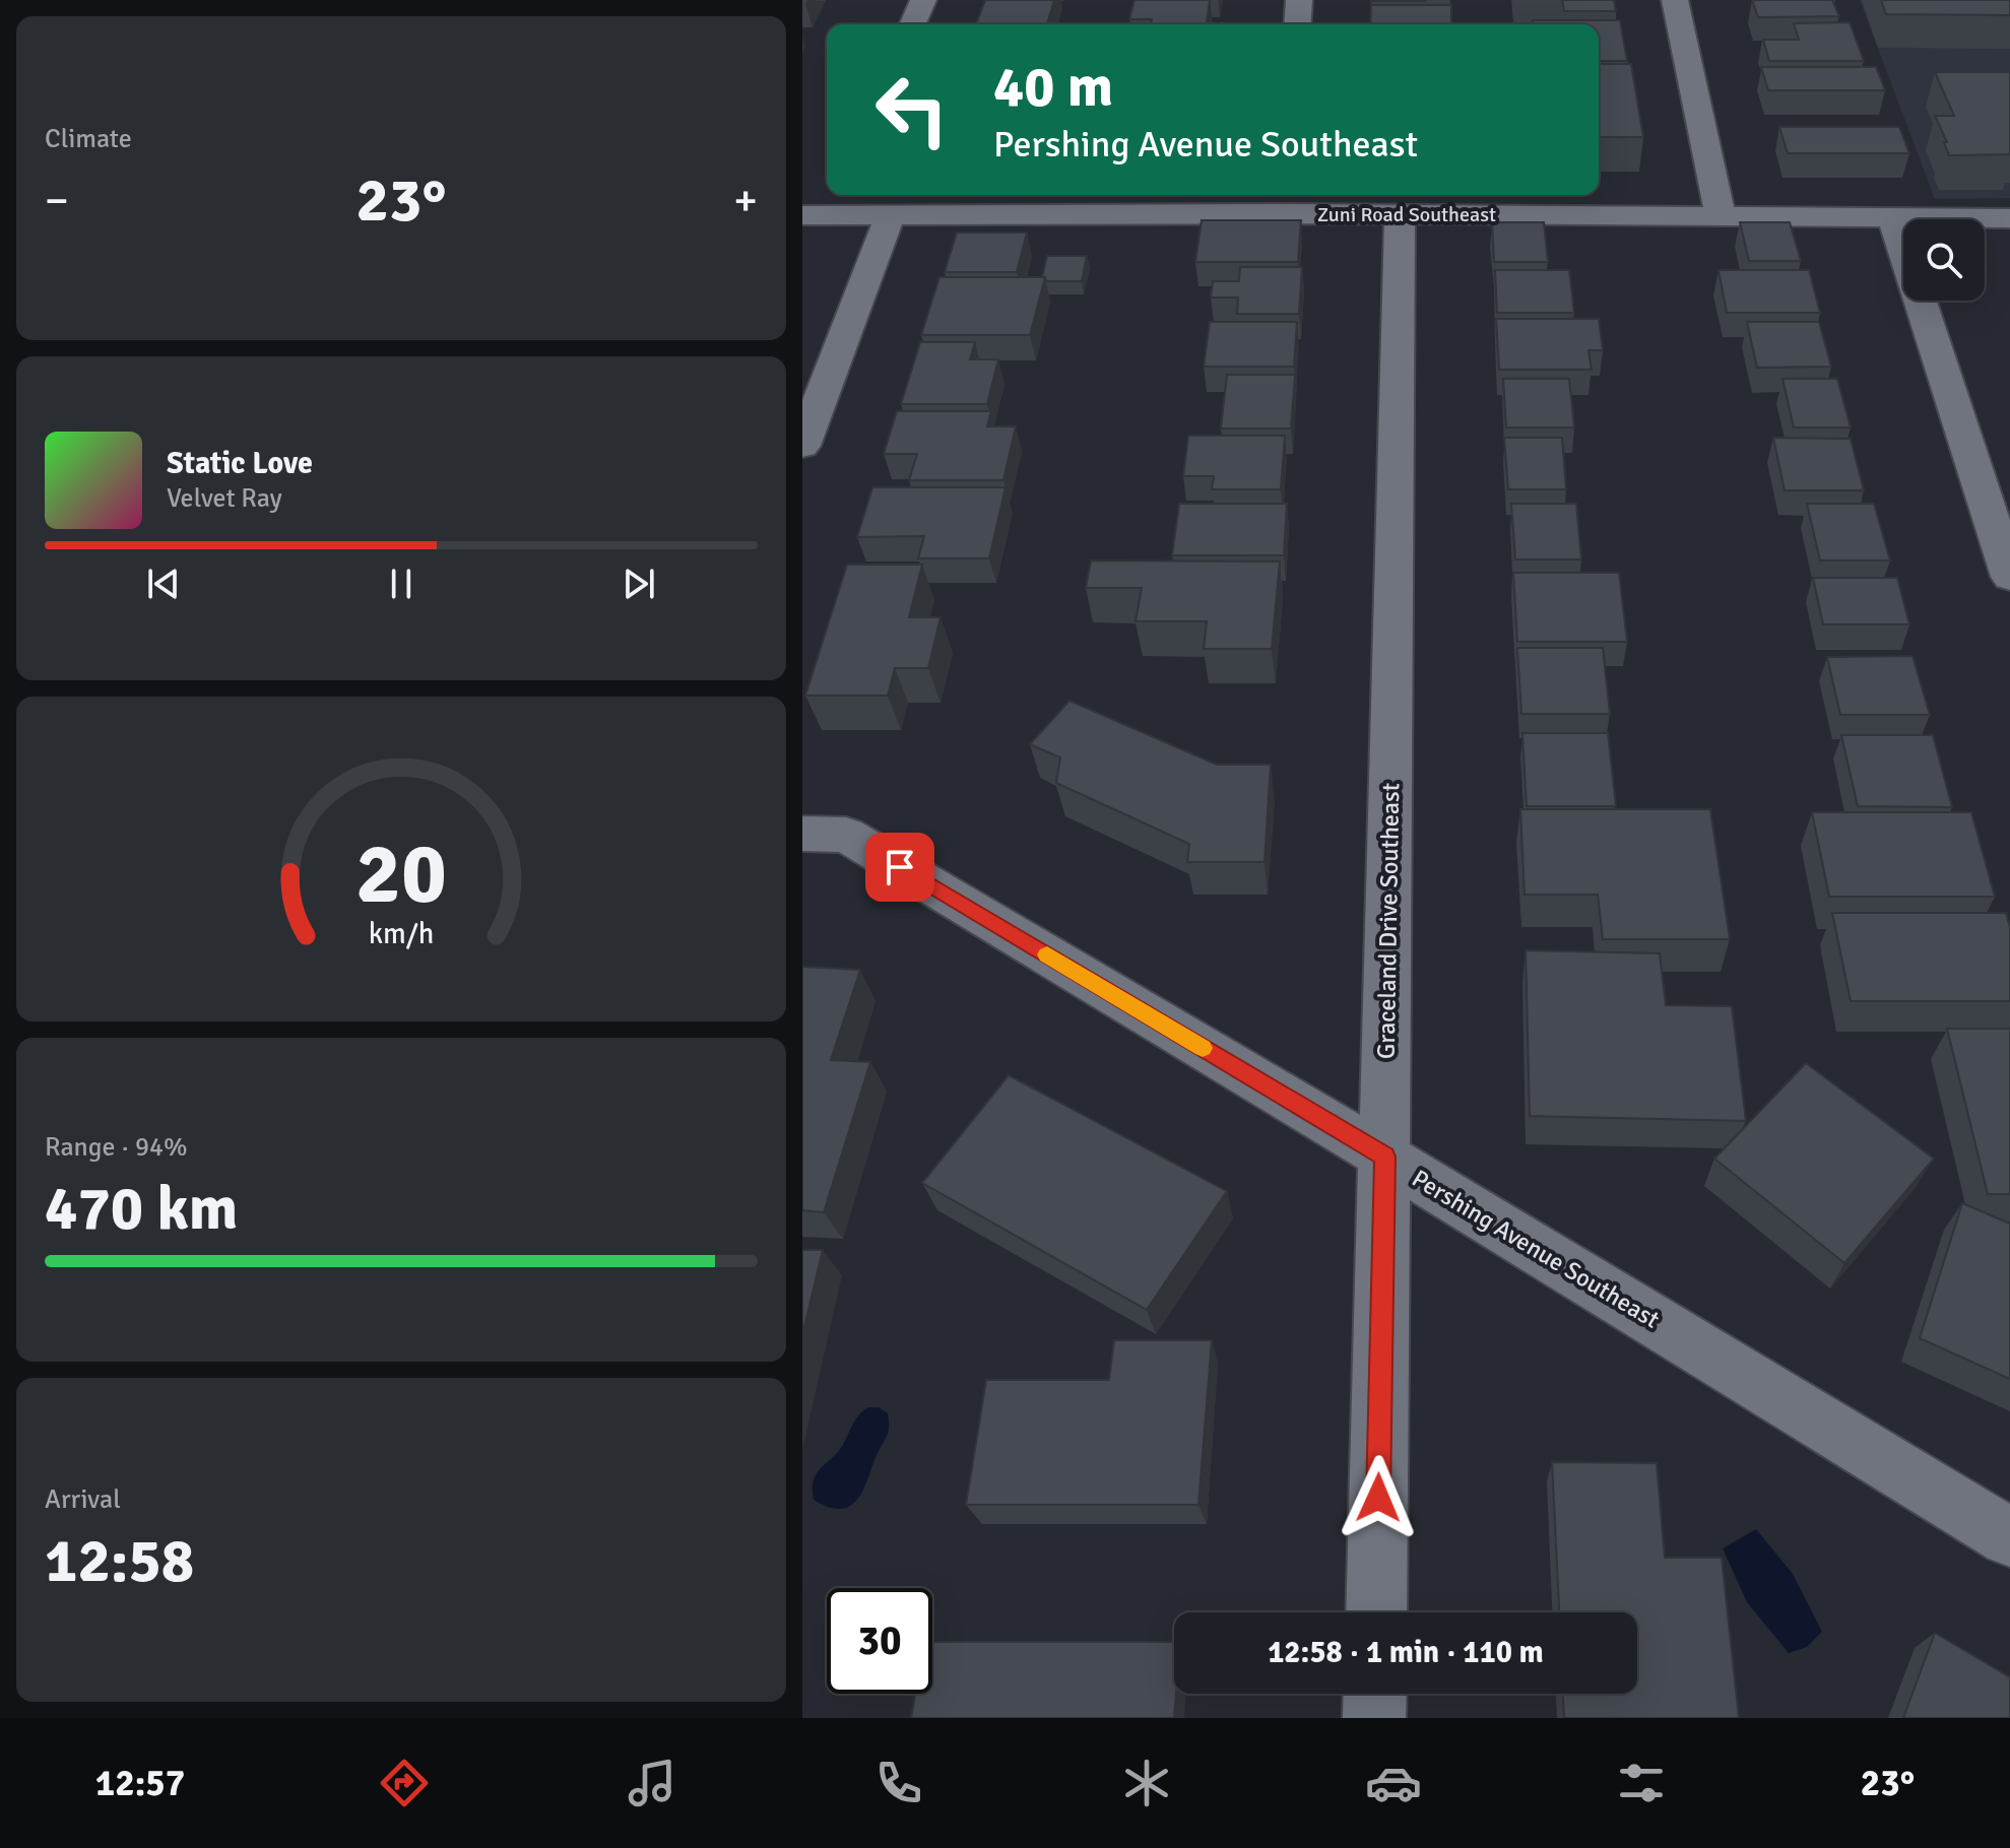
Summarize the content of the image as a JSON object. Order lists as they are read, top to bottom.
{
  "streets": {
    "street": ["Zuni Road Southeast", "Graceland Drive Southeast", "Pershing Avenue Southeast"]
  },
  "crossings": [
    ["Zuni Road Southeast", "Graceland Drive Southeast"],
    ["Graceland Drive Southeast", "Pershing Avenue Southeast"]
  ],
  "page": {
    "tile": [
      "Climate",
      ["Range · 94%", "470 km"],
      ["Arrival", "12:58"]
    ],
    "turn": ["40 m", "Pershing Avenue Southeast"],
    "heat": ["−", "23°", "+"],
    "song": ["Static Love", "Velvet Ray"],
    "limit": "30",
    "trip": "12:58 · 1 min · 110 m",
    "tabs": ["12:57", "23°"],
    "gauge": ["20", "km/h"]
  }
}
